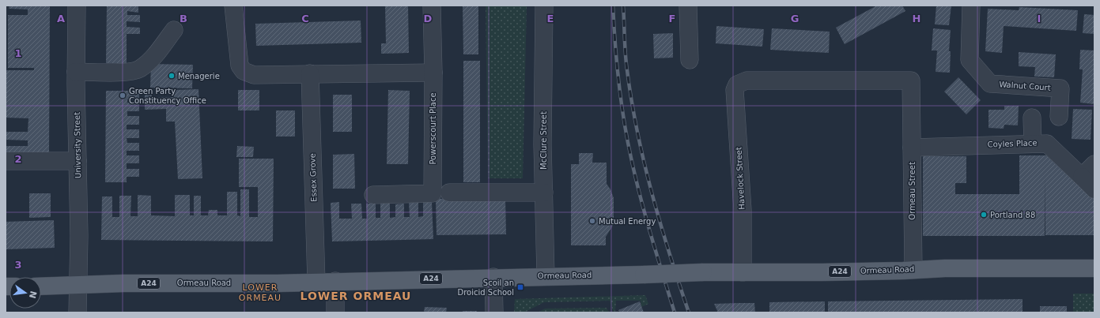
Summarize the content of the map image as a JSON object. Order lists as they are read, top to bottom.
{
  "streets": {
    "main road": ["Ormeau Road", "A24"],
    "street": [
      "Walnut Court",
      "Powerscourt Place",
      "McClure Street",
      "Coyles Place",
      "University Street",
      "Essex Grove",
      "Havelock Street",
      "Ormeau Street"
    ]
  },
  "crossings": [
    ["McClure Street", "Ormeau Road"],
    ["Coyles Place", "Ormeau Street"],
    ["University Street", "Ormeau Road"],
    ["Essex Grove", "Ormeau Road"],
    ["Havelock Street", "Ormeau Street"],
    ["Havelock Street", "Ormeau Road"],
    ["Ormeau Street", "Ormeau Road"]
  ],
  "districts": ["LOWER ORMEAU", "LOWER ORMEAU"],
  "places": {
    "other": [
      "Menagerie",
      "Green Party Constituency Office",
      "Portland 88",
      "Mutual Energy"
    ],
    "transit": ["Scoil an Droicid School"]
  },
  "north": "right",
  "grid": {
    "columns": [
      "A",
      "B",
      "C",
      "D",
      "E",
      "F",
      "G",
      "H",
      "I"
    ],
    "rows": ["1", "2", "3"]
  }
}
